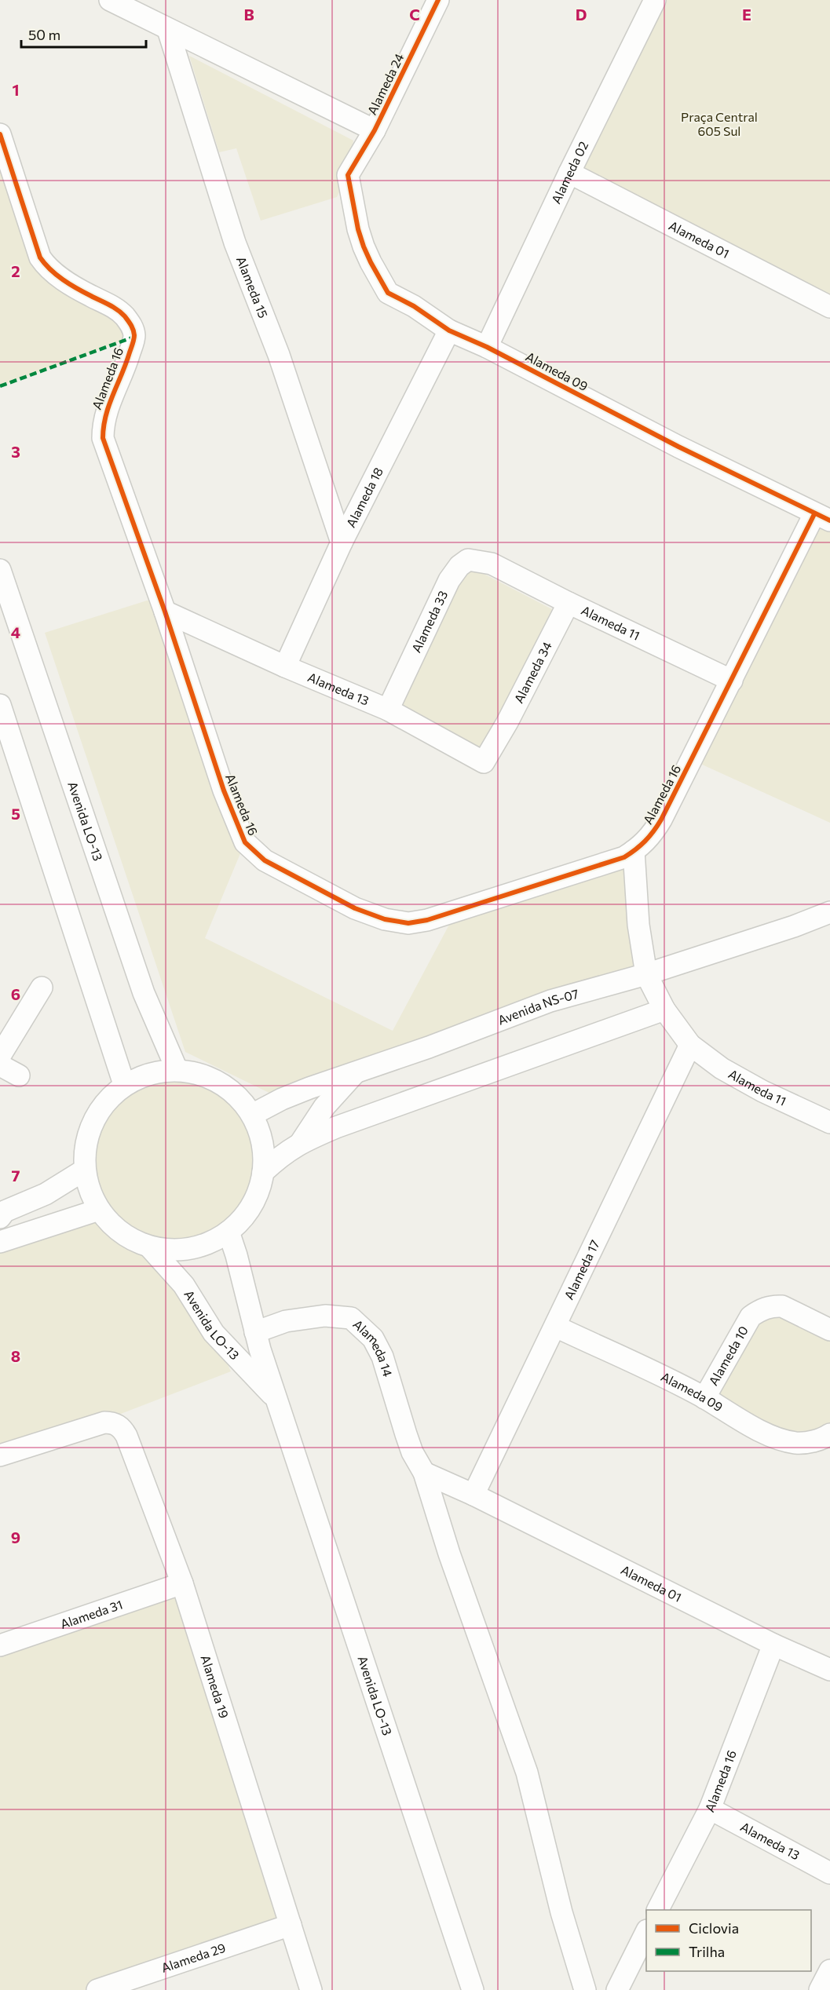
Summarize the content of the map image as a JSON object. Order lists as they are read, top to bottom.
{
  "streets": {
    "street": [
      "Alameda 24",
      "Alameda 02",
      "Alameda 01",
      "Alameda 15",
      "Alameda 09",
      "Alameda 16",
      "Alameda 18",
      "Alameda 33",
      "Alameda 11",
      "Alameda 34",
      "Alameda 13",
      "Avenida LO-13",
      "Avenida NS-07",
      "Alameda 17",
      "Alameda 14",
      "Alameda 10",
      "Alameda 31",
      "Alameda 19",
      "Alameda 29"
    ]
  },
  "crossings": [
    ["Alameda 24", "Alameda 09"],
    ["Alameda 02", "Alameda 01"],
    ["Alameda 02", "Alameda 09"],
    ["Alameda 01", "Alameda 16"],
    ["Alameda 01", "Alameda 17"],
    ["Alameda 01", "Alameda 14"],
    ["Alameda 15", "Alameda 18"],
    ["Alameda 09", "Alameda 16"],
    ["Alameda 09", "Alameda 18"],
    ["Alameda 09", "Alameda 17"],
    ["Alameda 09", "Alameda 10"],
    ["Alameda 16", "Alameda 11"],
    ["Alameda 16", "Alameda 13"],
    ["Alameda 18", "Alameda 13"],
    ["Alameda 33", "Alameda 11"],
    ["Alameda 33", "Alameda 13"],
    ["Alameda 11", "Alameda 34"],
    ["Alameda 11", "Avenida NS-07"],
    ["Alameda 11", "Alameda 17"],
    ["Alameda 34", "Alameda 13"],
    ["Avenida LO-13", "Alameda 14"],
    ["Alameda 31", "Alameda 19"],
    ["Alameda 19", "Alameda 29"]
  ],
  "parks": ["Praça Central 605 Sul"],
  "legend": ["Ciclovia", "Trilha"],
  "scale_bar": "50 m",
  "grid": {
    "columns": [
      "B",
      "C",
      "D",
      "E"
    ],
    "rows": [
      "1",
      "2",
      "3",
      "4",
      "5",
      "6",
      "7",
      "8",
      "9"
    ]
  }
}
